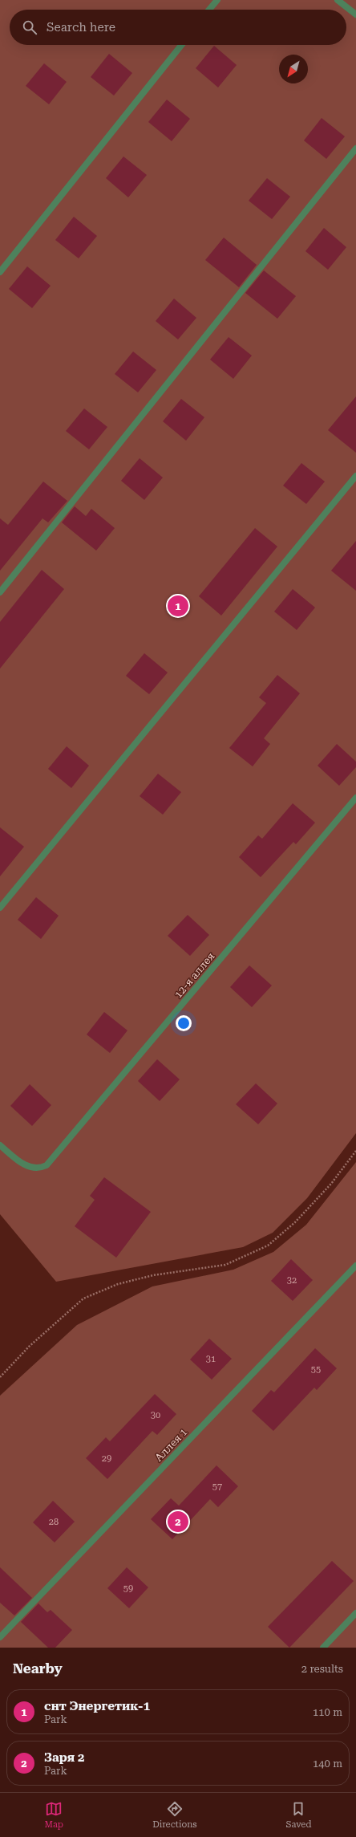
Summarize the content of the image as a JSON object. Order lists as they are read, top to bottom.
{
  "streets": {
    "street": ["12-я аллея", "Аллея 1"]
  },
  "house_numbers": [
    "32",
    "31",
    "55",
    "30",
    "29",
    "57",
    "28",
    "59"
  ],
  "north": "bottom left",
  "page": {
    "search": "Search here",
    "pins": ["1", "2"],
    "heading": ["Nearby", "2 results"],
    "list": [
      {
        "mark": "1",
        "name": "снт Энергетик-1",
        "note": "Park",
        "value": "110 m"
      },
      {
        "mark": "2",
        "name": "Заря 2",
        "note": "Park",
        "value": "140 m"
      }
    ],
    "nav": ["Map", "Directions", "Saved"]
  }
}
